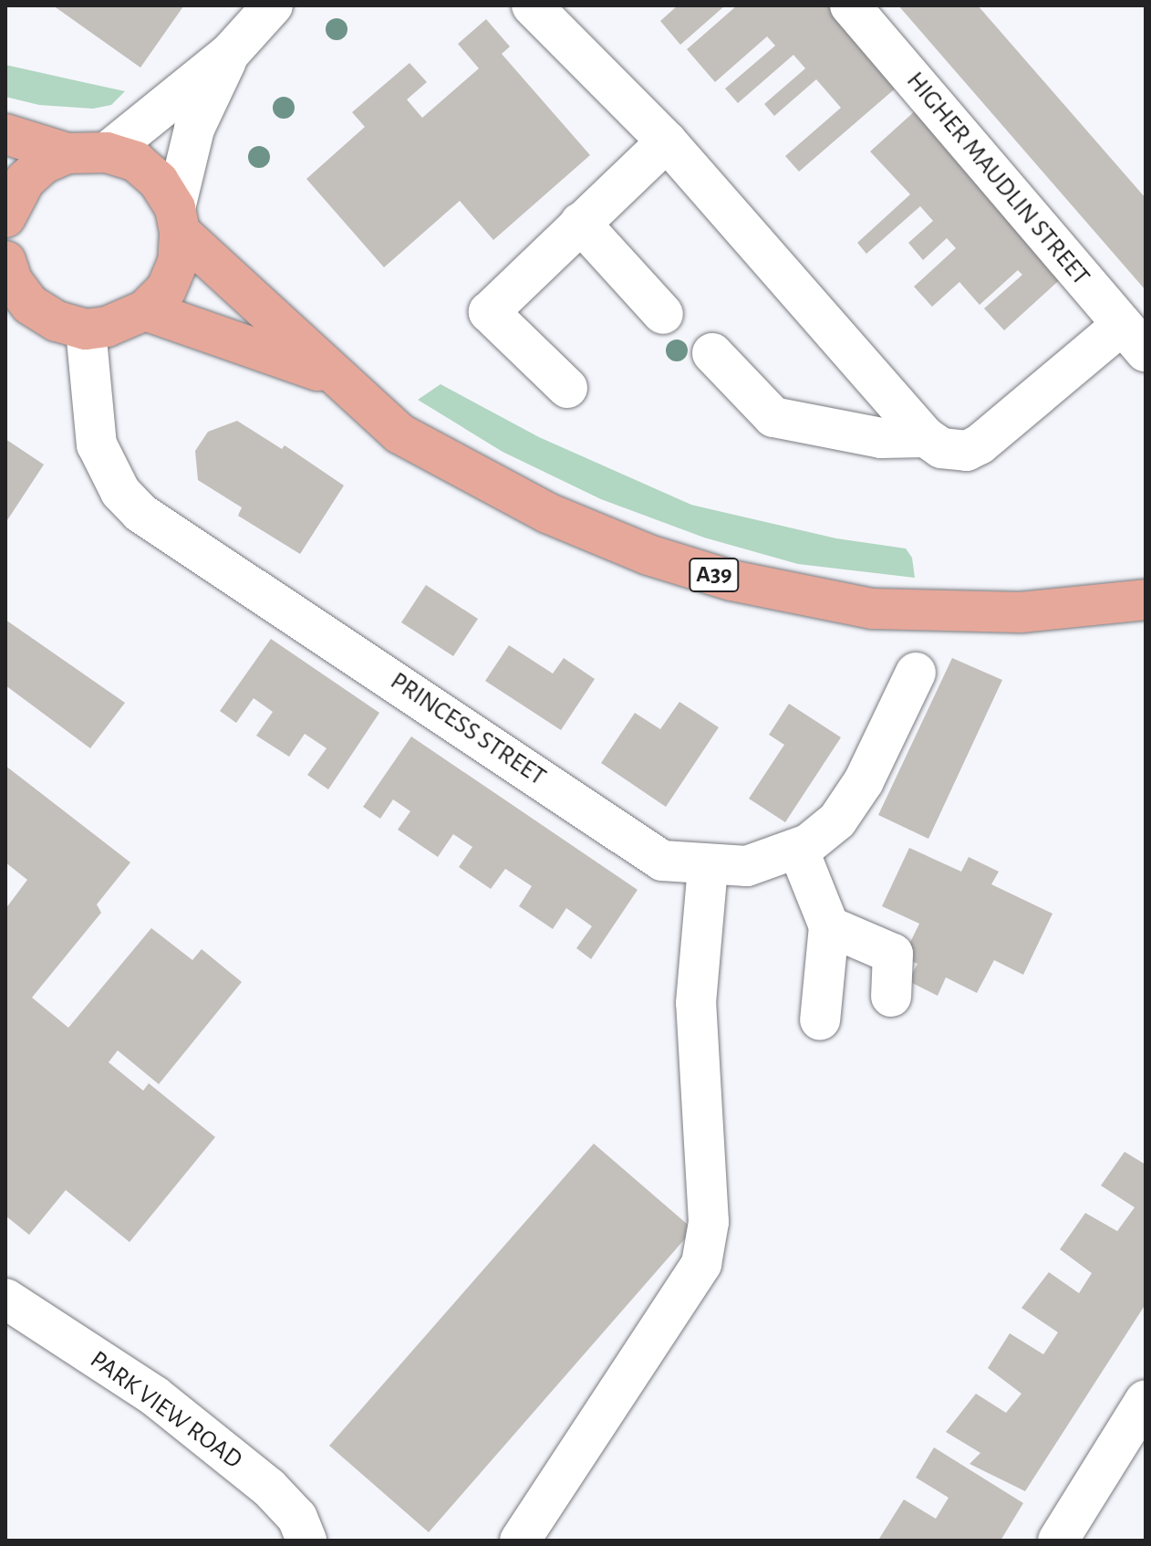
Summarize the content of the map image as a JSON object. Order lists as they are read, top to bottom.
{
  "streets": {
    "main road": ["A39"],
    "street": ["HIGHER MAUDLIN STREET", "PRINCESS STREET", "PARK VIEW ROAD"]
  }
}
